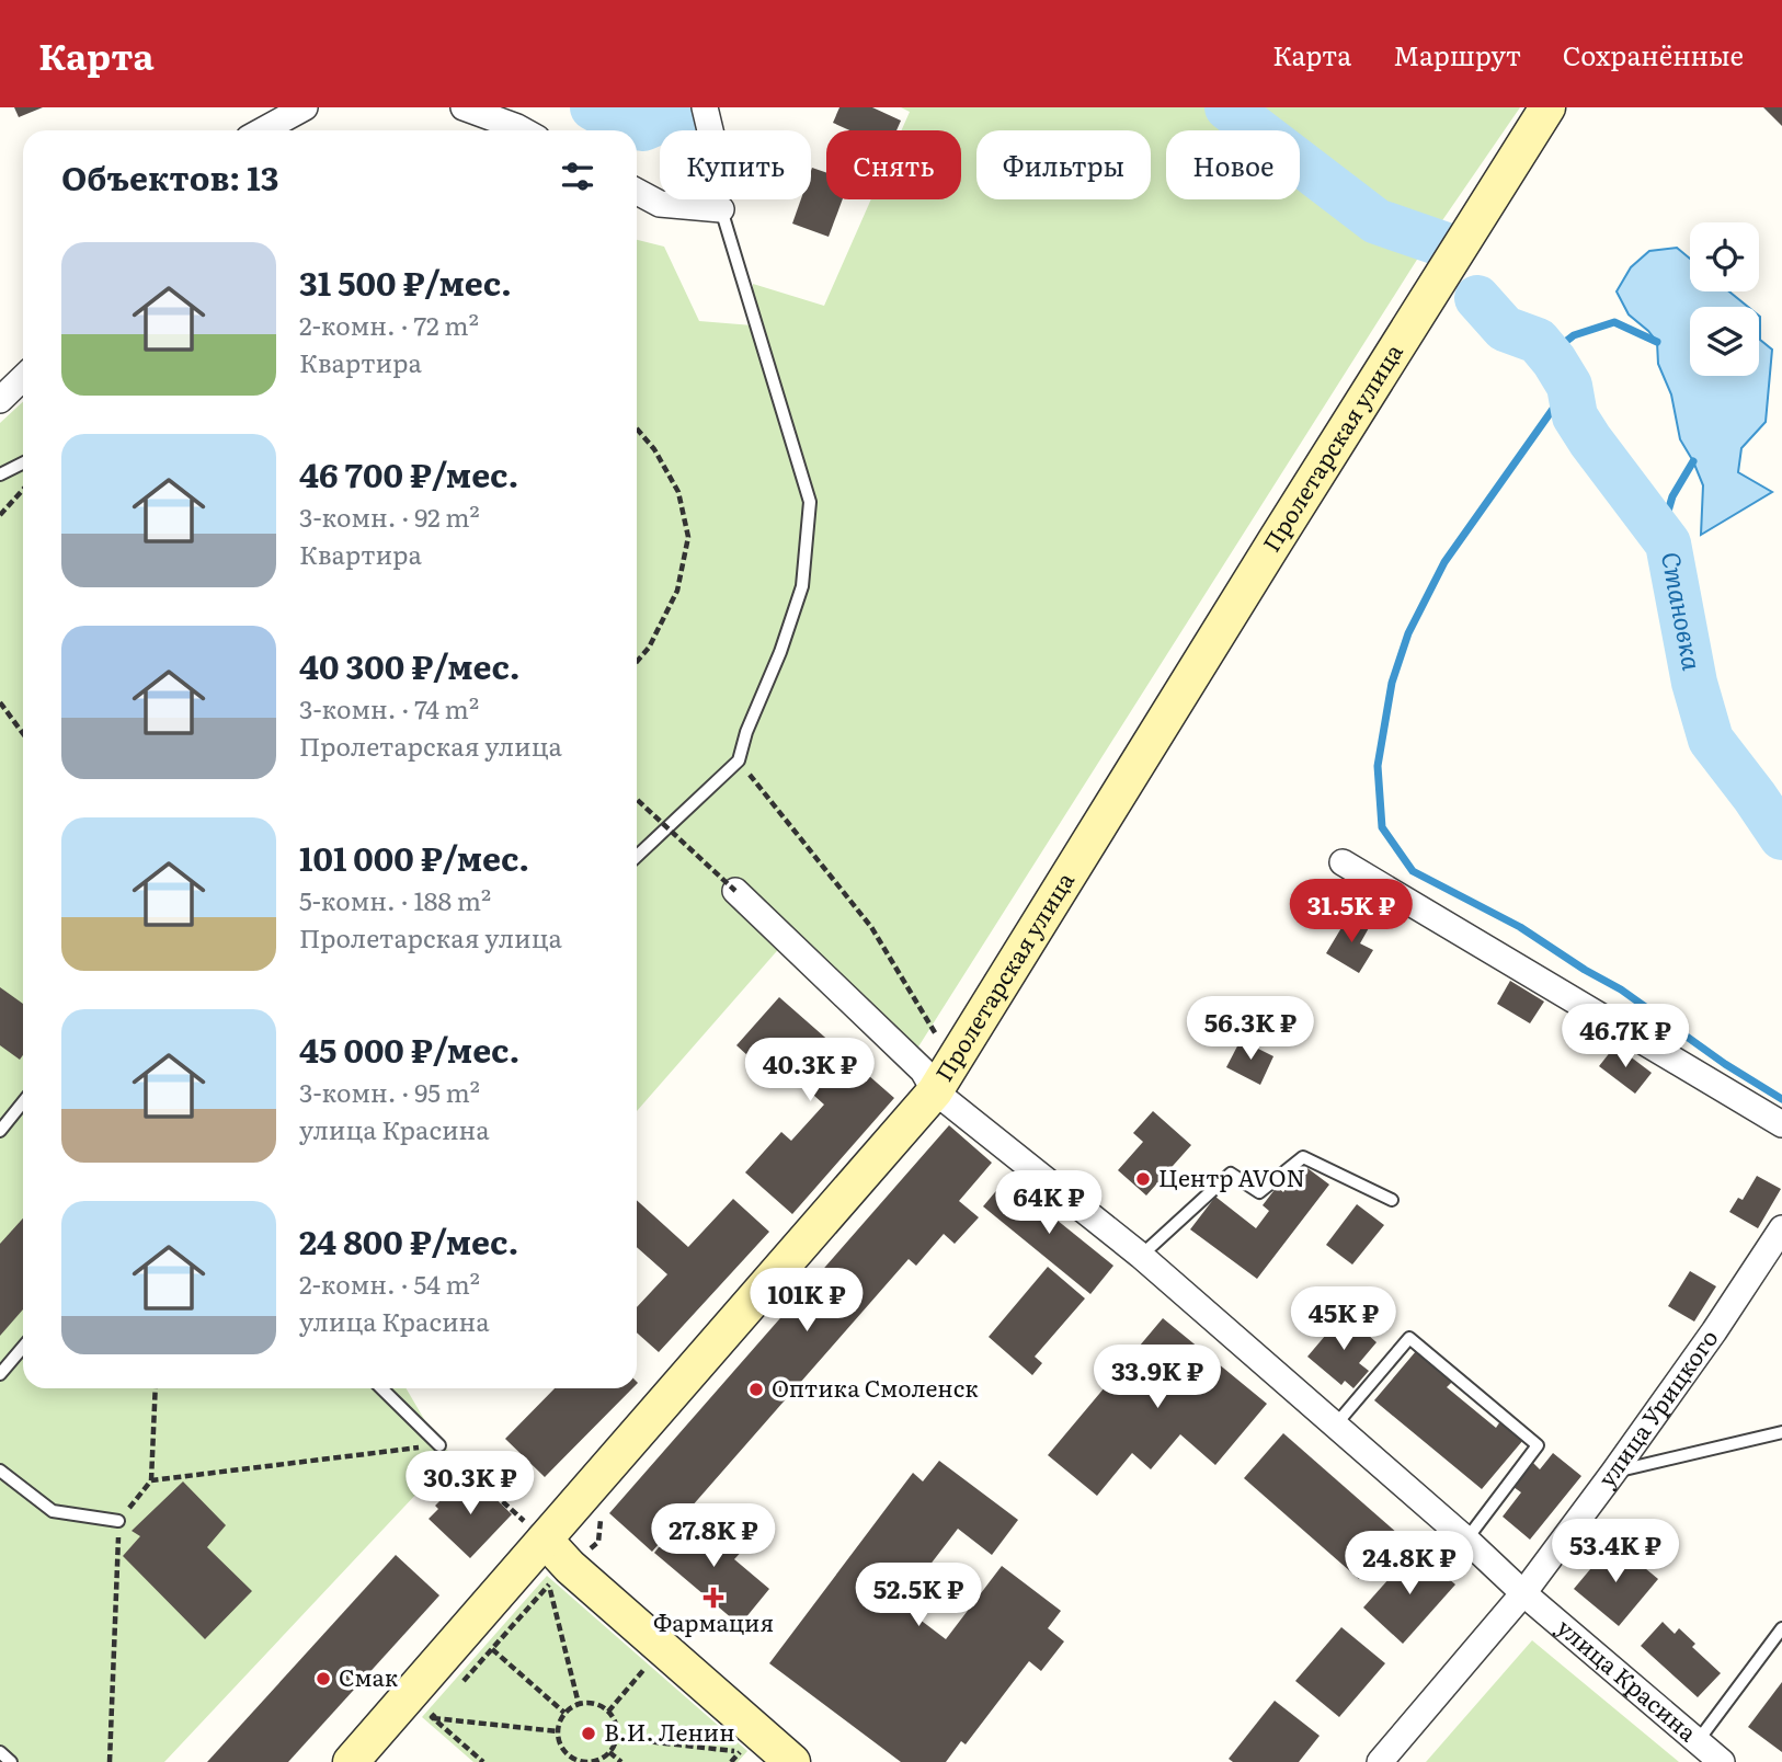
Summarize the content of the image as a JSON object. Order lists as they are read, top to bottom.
{
  "streets": {
    "main road": ["Пролетарская улица"],
    "street": ["улица Урицкого", "улица Красина"]
  },
  "crossings": [
    ["Пролетарская улица", "улица Красина"],
    ["улица Урицкого", "улица Красина"]
  ],
  "water": ["Становка"],
  "places": {
    "other": [
      "Центр AVON",
      "Оптика Смоленск",
      "Смак",
      "В.И. Ленин"
    ],
    "health": ["Фармация"]
  },
  "page": {
    "header": "Карта",
    "nav": ["Карта", "Маршрут", "Сохранённые"],
    "chip": [
      "Купить",
      "Снять",
      "Фильтры",
      "Новое"
    ],
    "heading": "Объектов: 13",
    "list": [
      {
        "name": "31 500 ₽/мес.",
        "note": "2-комн. · 72 m² · Квартира"
      },
      {
        "name": "46 700 ₽/мес.",
        "note": "3-комн. · 92 m² · Квартира"
      },
      {
        "name": "40 300 ₽/мес.",
        "note": "3-комн. · 74 m² · Пролетарская улица"
      },
      {
        "name": "101 000 ₽/мес.",
        "note": "5-комн. · 188 m² · Пролетарская улица"
      },
      {
        "name": "45 000 ₽/мес.",
        "note": "3-комн. · 95 m² · улица Красина"
      },
      {
        "name": "24 800 ₽/мес.",
        "note": "2-комн. · 54 m² · улица Красина"
      }
    ],
    "price": [
      "31.5K ₽",
      "56.3K ₽",
      "46.7K ₽",
      "40.3K ₽",
      "64K ₽",
      "101K ₽",
      "45K ₽",
      "33.9K ₽",
      "30.3K ₽",
      "27.8K ₽",
      "53.4K ₽",
      "24.8K ₽",
      "52.5K ₽"
    ]
  }
}
